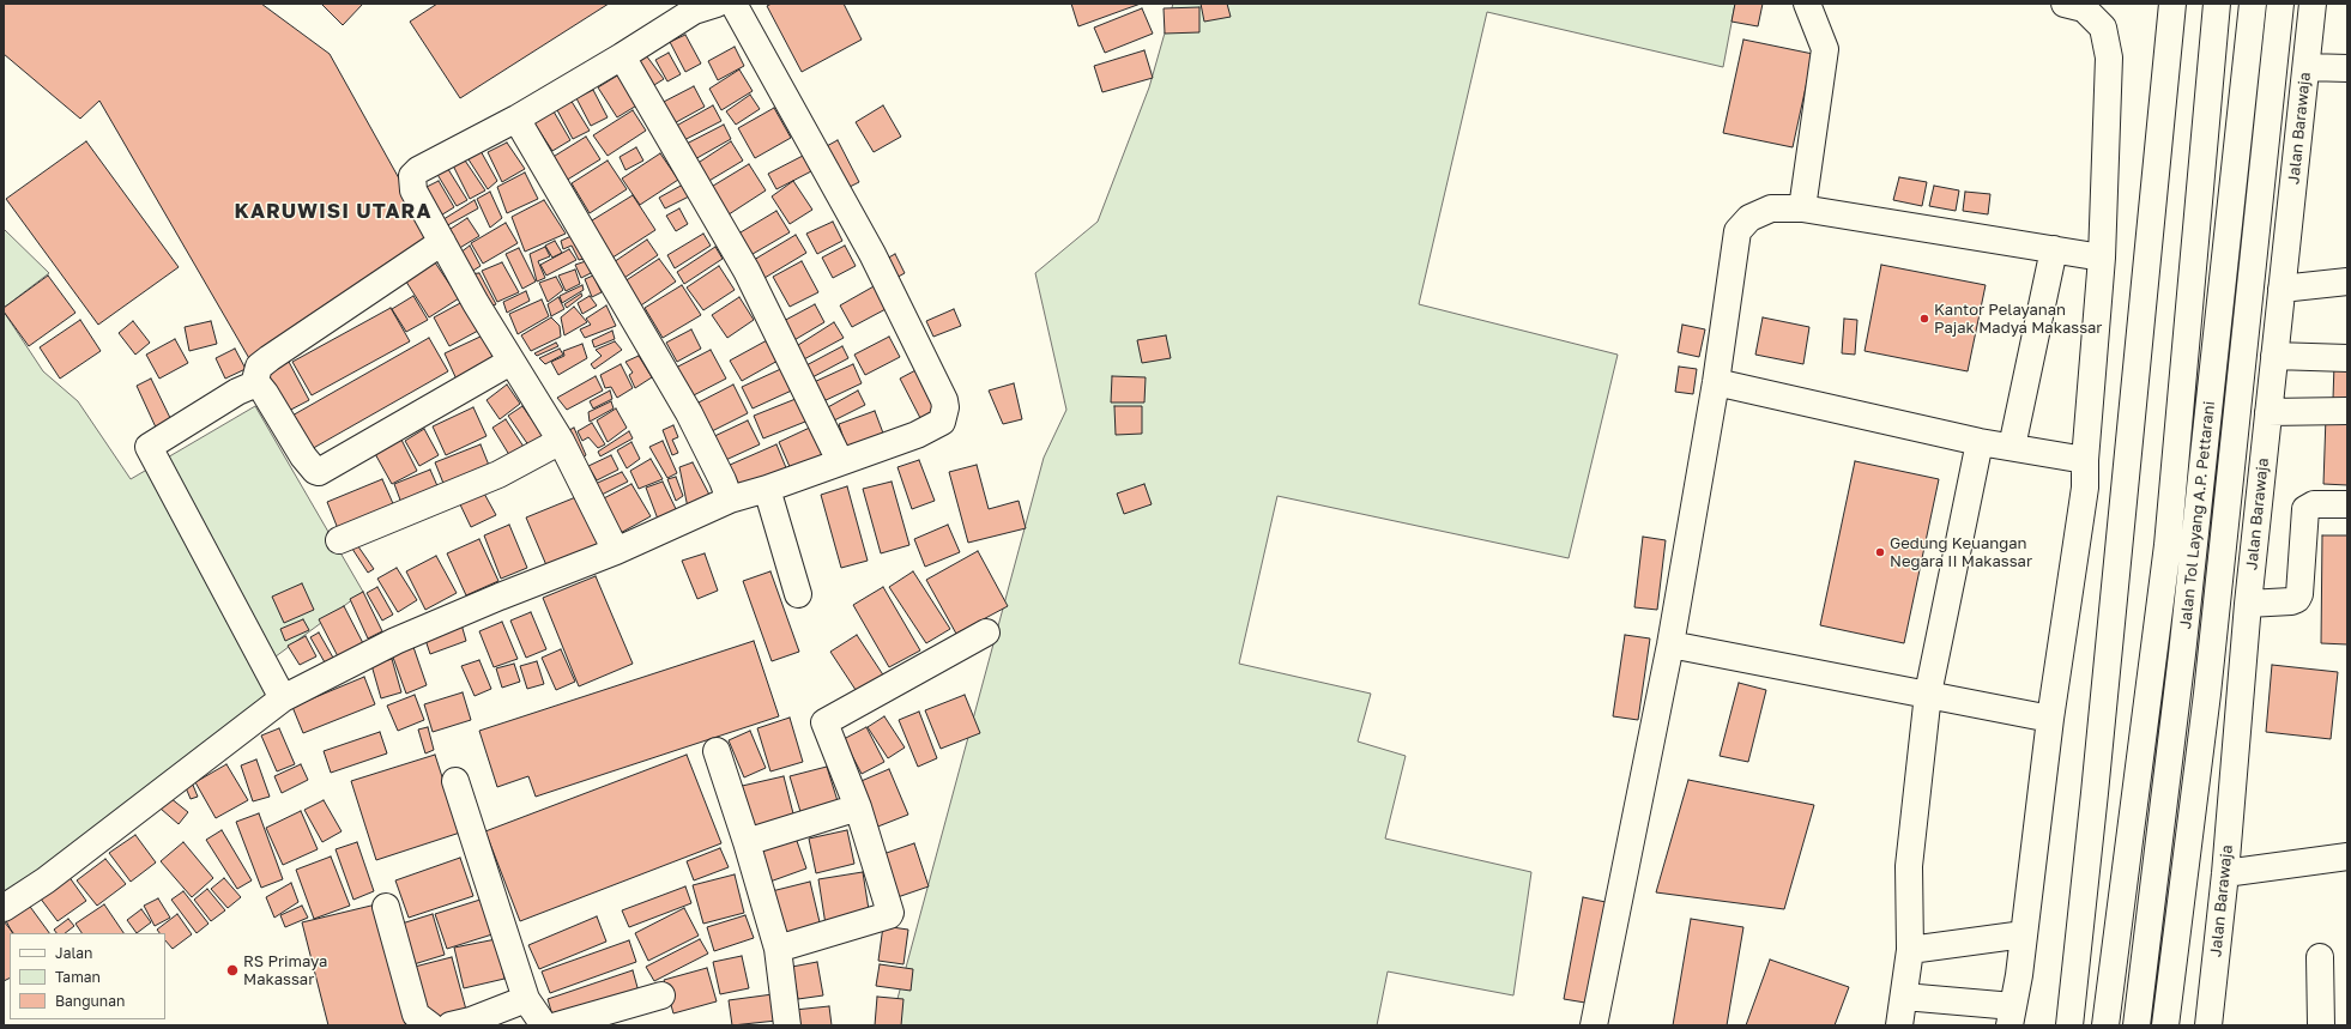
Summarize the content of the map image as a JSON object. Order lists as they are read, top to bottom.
{
  "streets": {
    "main road": ["Jalan Barawaja", "Jalan Tol Layang A.P. Pettarani"]
  },
  "districts": ["KARUWISI UTARA"],
  "places": ["Kantor Pelayanan Pajak Madya Makassar", "Gedung Keuangan Negara II Makassar", "RS Primaya Makassar"],
  "legend": ["Jalan", "Taman", "Bangunan"]
}
